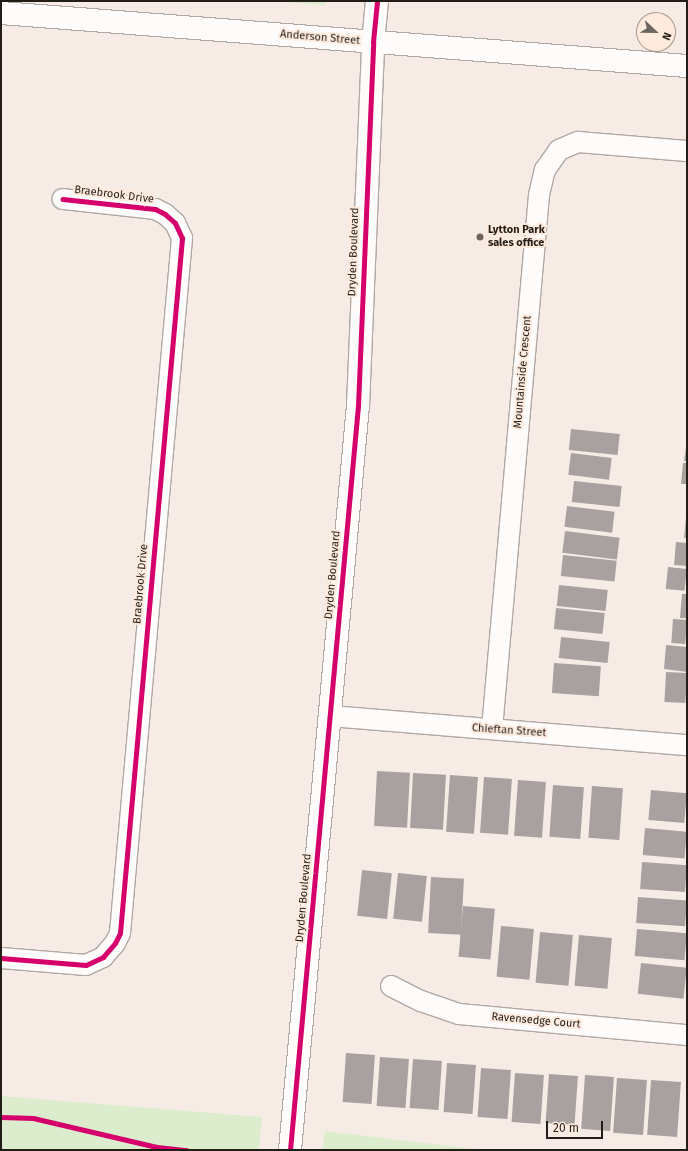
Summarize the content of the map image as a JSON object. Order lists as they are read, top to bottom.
{
  "streets": {
    "street": [
      "Anderson Street",
      "Braebrook Drive",
      "Dryden Boulevard",
      "Mountainside Crescent",
      "Chieftan Street",
      "Ravensedge Court"
    ]
  },
  "crossings": [
    ["Anderson Street", "Dryden Boulevard"],
    ["Dryden Boulevard", "Chieftan Street"],
    ["Mountainside Crescent", "Chieftan Street"]
  ],
  "places": ["Lytton Park sales office"],
  "scale_bar": "20 m",
  "north": "right"
}
